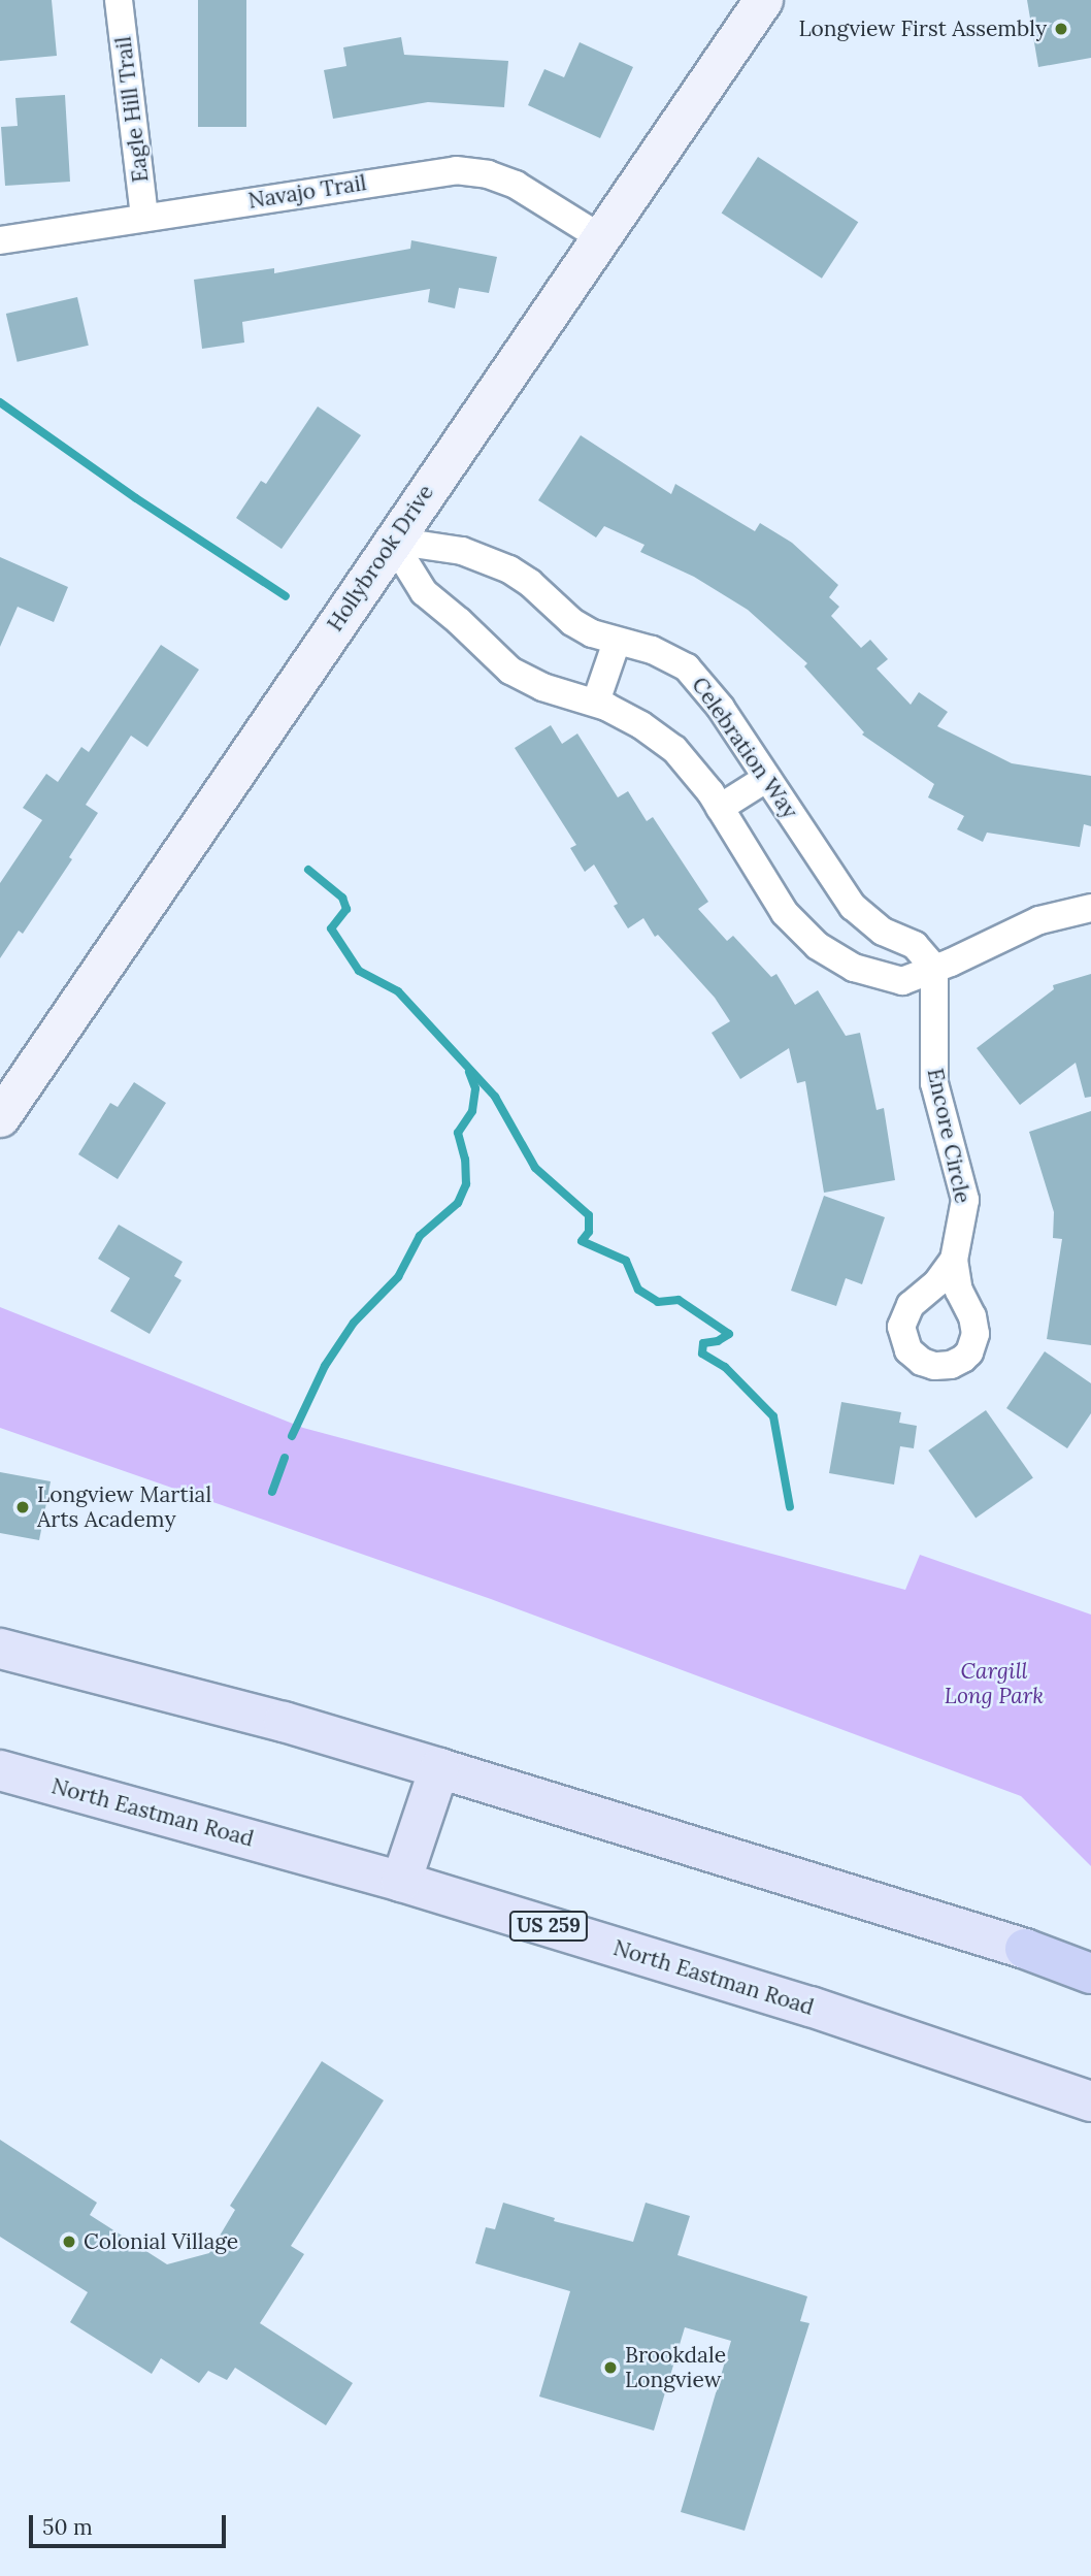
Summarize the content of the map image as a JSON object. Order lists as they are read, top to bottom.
{
  "streets": {
    "main road": ["Hollybrook Drive", "North Eastman Road", "US 259"],
    "street": [
      "Eagle Hill Trail",
      "Navajo Trail",
      "Celebration Way",
      "Encore Circle"
    ]
  },
  "crossings": [
    ["Eagle Hill Trail", "Navajo Trail"],
    ["Navajo Trail", "Hollybrook Drive"],
    ["Hollybrook Drive", "Celebration Way"],
    ["Celebration Way", "Encore Circle"]
  ],
  "parks": ["Cargill Long Park"],
  "places": [
    "Longview First Assembly",
    "Longview Martial Arts Academy",
    "Colonial Village",
    "Brookdale Longview"
  ],
  "scale_bar": "50 m"
}
